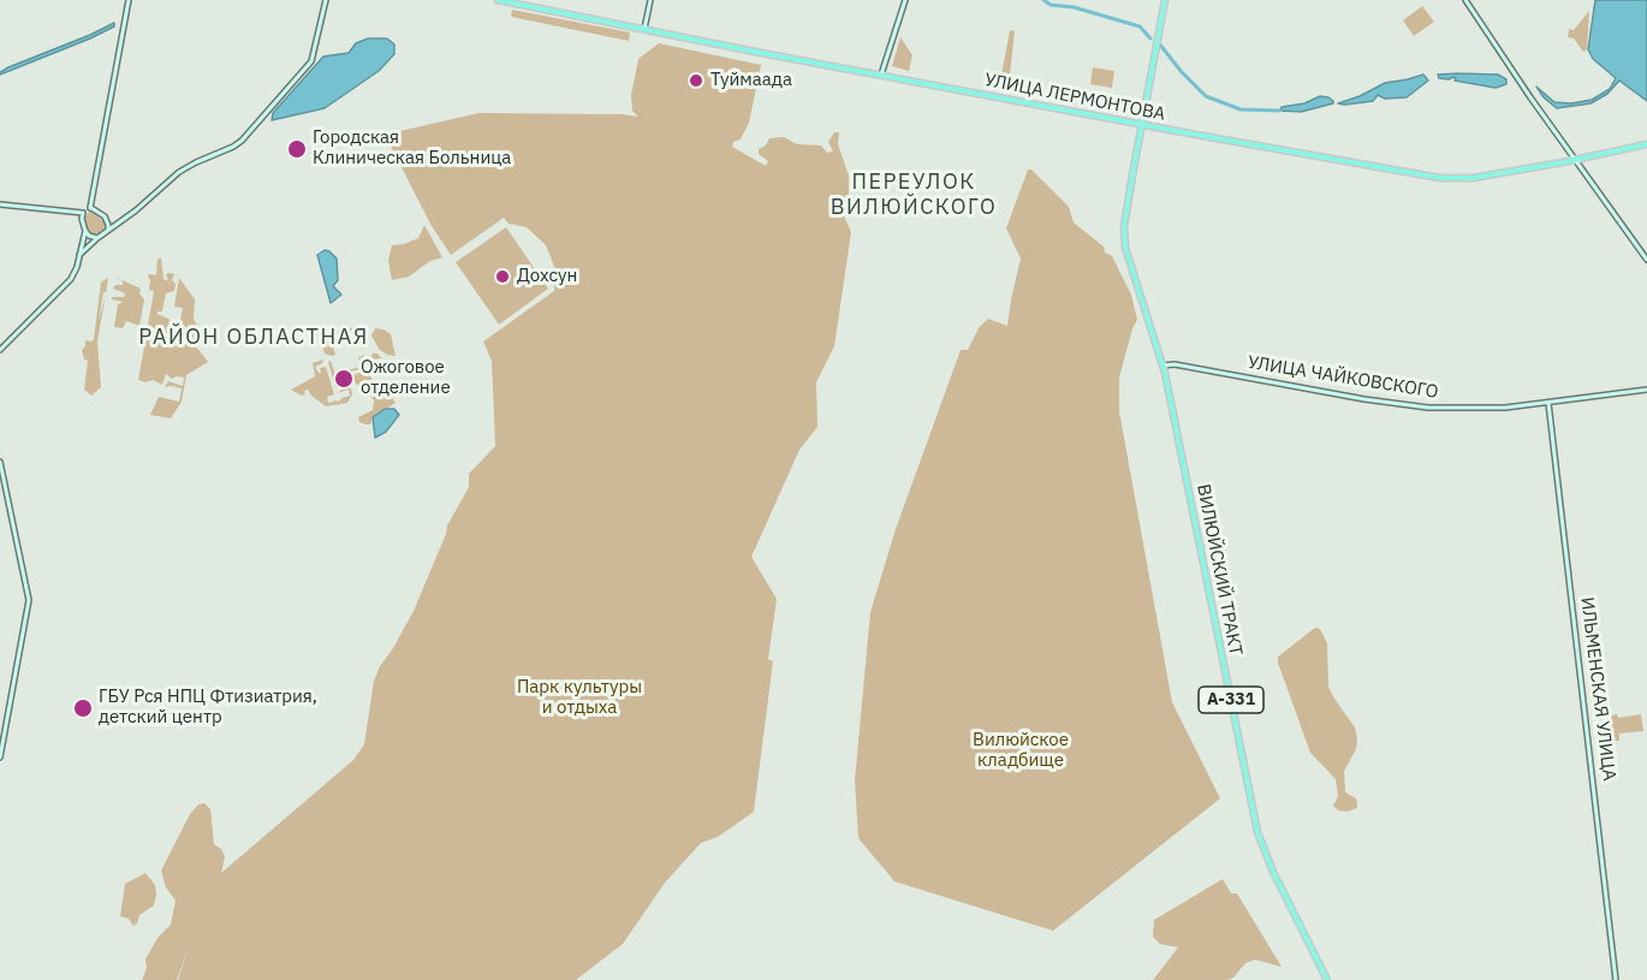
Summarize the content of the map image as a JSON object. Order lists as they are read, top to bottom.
{
  "streets": {
    "main road": ["УЛИЦА ЛЕРМОНТОВА", "ВИЛЮЙСКИЙ ТРАКТ", "А-331"],
    "street": ["УЛИЦА ЧАЙКОВСКОГО", "ИЛЬМЕНСКАЯ УЛИЦА"]
  },
  "crossings": [
    ["УЛИЦА ЛЕРМОНТОВА", "А-331"],
    ["УЛИЦА ЧАЙКОВСКОГО", "ВИЛЮЙСКИЙ ТРАКТ"],
    ["УЛИЦА ЧАЙКОВСКОГО", "ИЛЬМЕНСКАЯ УЛИЦА"],
    ["УЛИЦА ЧАЙКОВСКОГО", "А-331"],
    ["ВИЛЮЙСКИЙ ТРАКТ", "А-331"]
  ],
  "districts": ["ПЕРЕУЛОК ВИЛЮЙСКОГО", "РАЙОН ОБЛАСТНАЯ"],
  "parks": ["Парк культуры и отдыха", "Вилюйское кладбище"],
  "places": [
    "Туймаада",
    "Городская Клиническая Больница",
    "Дохсун",
    "Ожоговое отделение",
    "ГБУ Рся НПЦ Фтизиатрия, детский центр"
  ]
}
